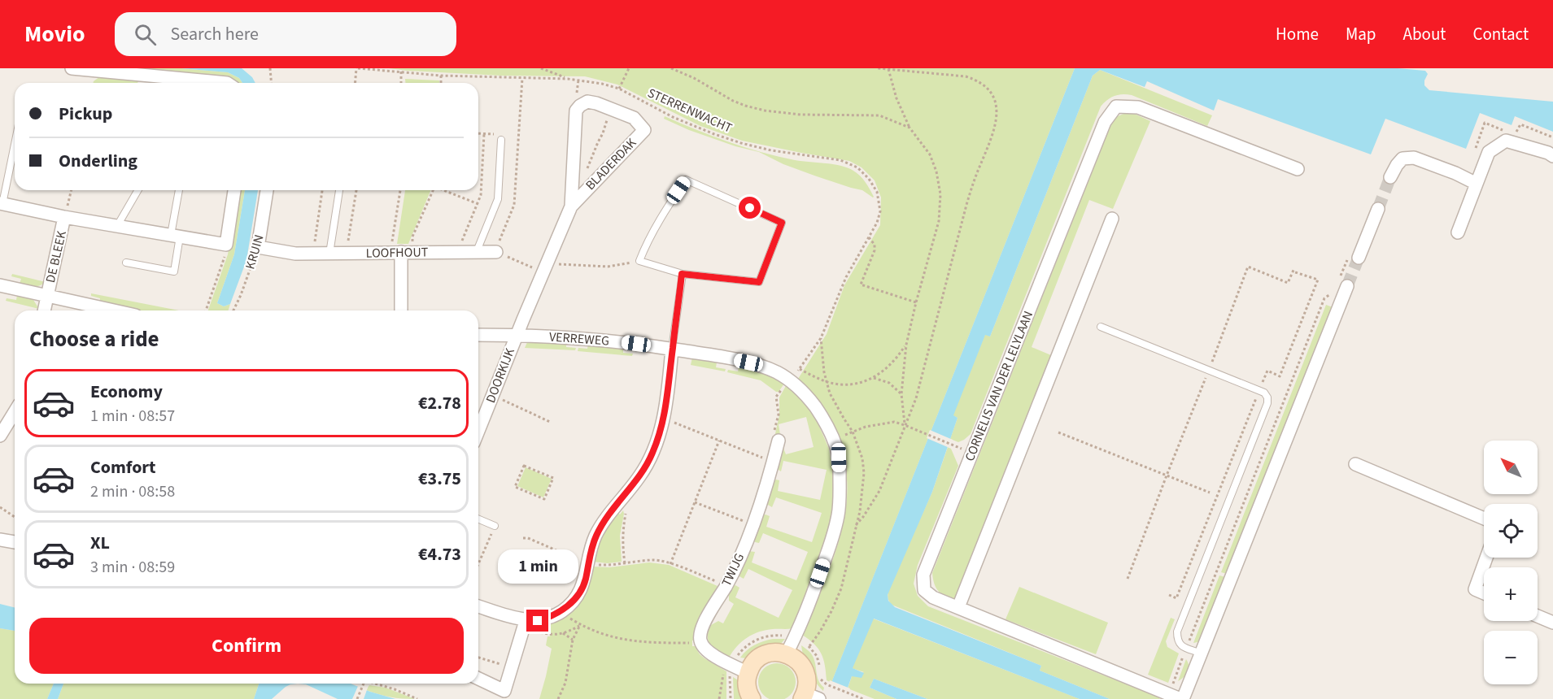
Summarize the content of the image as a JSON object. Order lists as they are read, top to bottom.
{
  "streets": {
    "street": [
      "BLADERDAK",
      "KRUIN",
      "LOOFHOUT",
      "DE BLEEK",
      "VERREWEG",
      "DOORKIJK",
      "CORNELIS VAN DER LELYLAAN",
      "TWIJG"
    ],
    "path": ["STERRENWACHT"]
  },
  "crossings": [
    ["STERRENWACHT", "VERREWEG"],
    ["BLADERDAK", "VERREWEG"],
    ["BLADERDAK", "DOORKIJK"],
    ["KRUIN", "LOOFHOUT"],
    ["VERREWEG", "DOORKIJK"]
  ],
  "north": "top left",
  "page": {
    "header": "Movio",
    "search": "Search here",
    "nav": [
      "Home",
      "Map",
      "About",
      "Contact"
    ],
    "banner": ["Pickup", "Onderling"],
    "heading": "Choose a ride",
    "list": [
      {
        "name": "Economy",
        "note": "1 min · 08:57",
        "value": "€2.78"
      },
      {
        "name": "Comfort",
        "note": "2 min · 08:58",
        "value": "€3.75"
      },
      {
        "name": "XL",
        "note": "3 min · 08:59",
        "value": "€4.73"
      }
    ],
    "map_buttons": ["+", "−"],
    "bubble": "1 min",
    "buttons": "Confirm"
  }
}
